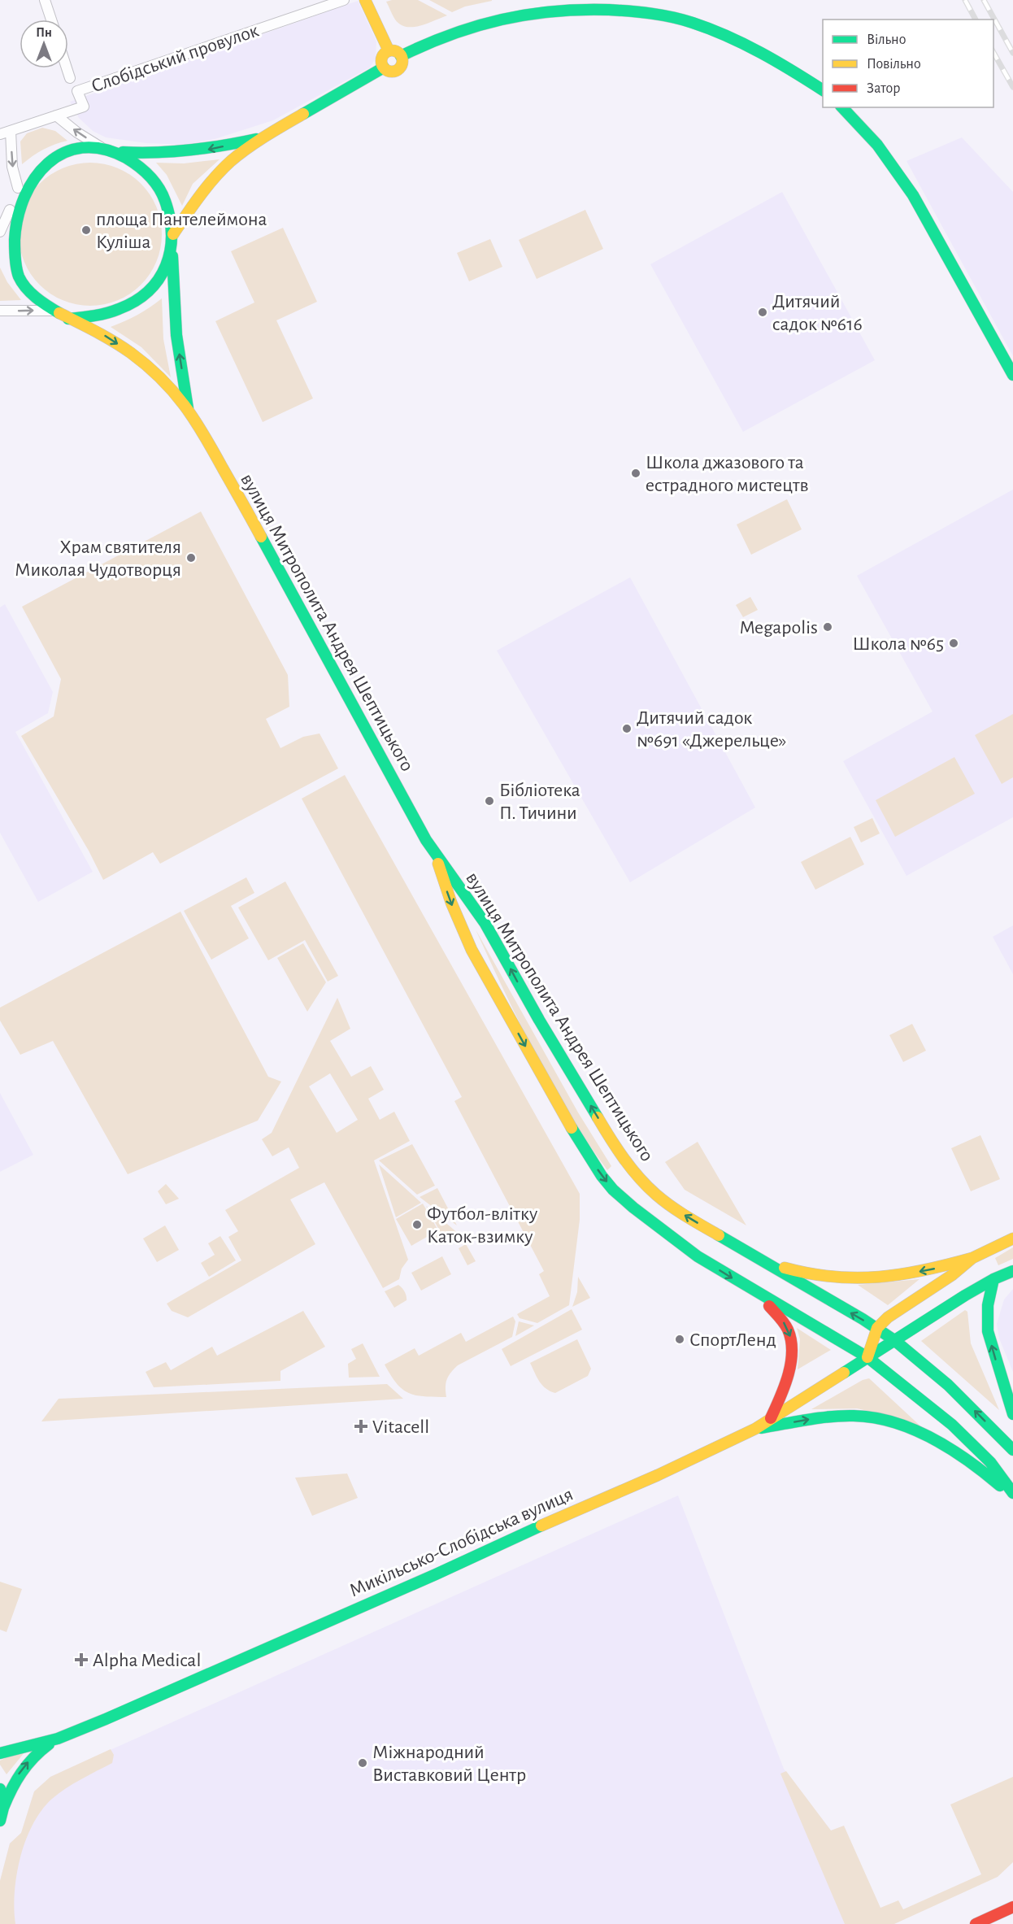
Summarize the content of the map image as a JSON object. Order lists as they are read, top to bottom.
{
  "streets": {
    "main road": ["вулиця Митрополита Андрея Шептицького", "Микільсько-Слобідська вулиця"],
    "street": ["Слобідський провулок"]
  },
  "crossings": [
    ["вулиця Митрополита Андрея Шептицького", "Микільсько-Слобідська вулиця"]
  ],
  "places": {
    "other": [
      "площа Пантелеймона Куліша",
      "Дитячий садок №616",
      "Школа джазового та естрадного мистецтв",
      "Храм святителя Миколая Чудотворця",
      "Megapolis",
      "Школа №65",
      "Дитячий садок №691 «Джерельце»",
      "Бібліотека П. Тичини",
      "Футбол-влітку Каток-взимку",
      "СпортЛенд",
      "Міжнародний Виставковий Центр"
    ],
    "health": ["Vitacell", "Alpha Medical"]
  },
  "legend": ["Вільно", "Повільно", "Затор"],
  "north": "top"
}
